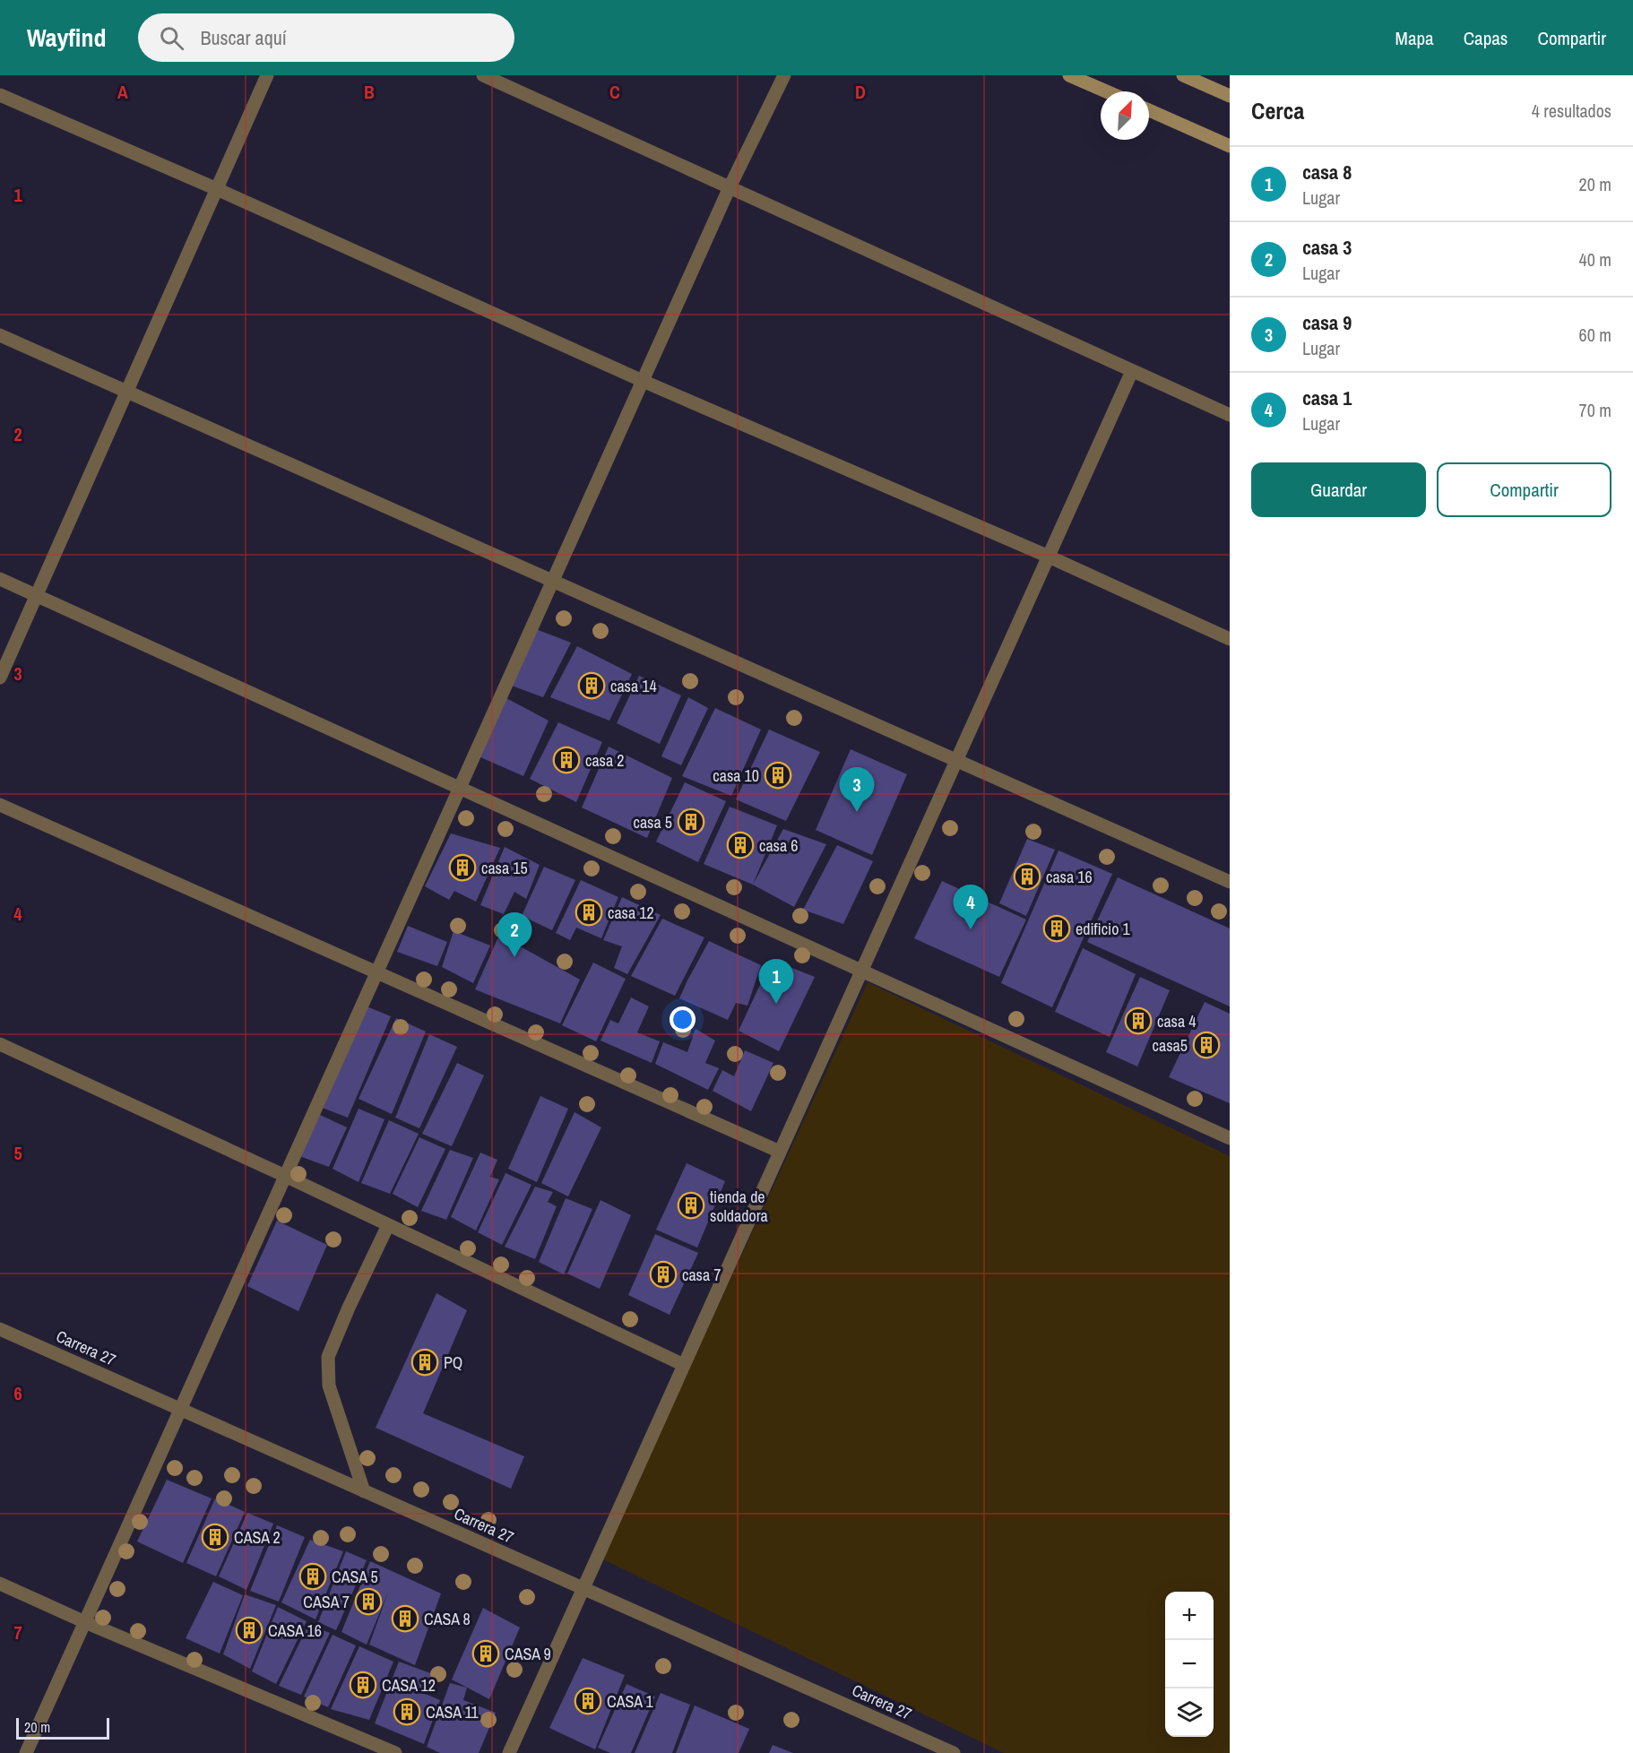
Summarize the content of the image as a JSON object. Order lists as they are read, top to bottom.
{
  "streets": {
    "street": ["Carrera 27"]
  },
  "places": {
    "building": [
      "casa 14",
      "casa 2",
      "casa 10",
      "casa 5",
      "casa 6",
      "casa 15",
      "casa 16",
      "casa 12",
      "edificio 1",
      "casa 4",
      "casa5",
      "tienda de soldadora",
      "casa 7",
      "PQ",
      "CASA 2",
      "CASA 5",
      "CASA 7",
      "CASA 8",
      "CASA 16",
      "CASA 9",
      "CASA 12",
      "CASA 1",
      "CASA 11"
    ]
  },
  "scale_bar": "20 m",
  "north": "top right",
  "page": {
    "header": "Wayfind",
    "search": "Buscar aquí",
    "nav": ["Mapa", "Capas", "Compartir"],
    "heading": ["Cerca", "4 resultados"],
    "list": [
      {
        "mark": "1",
        "name": "casa 8",
        "note": "Lugar",
        "value": "20 m"
      },
      {
        "mark": "2",
        "name": "casa 3",
        "note": "Lugar",
        "value": "40 m"
      },
      {
        "mark": "3",
        "name": "casa 9",
        "note": "Lugar",
        "value": "60 m"
      },
      {
        "mark": "4",
        "name": "casa 1",
        "note": "Lugar",
        "value": "70 m"
      }
    ],
    "buttons": ["Guardar", "Compartir"],
    "pins": [
      "3",
      "4",
      "2",
      "1"
    ],
    "map_buttons": ["+", "−"],
    "scale": "20 m"
  },
  "grid": {
    "columns": [
      "A",
      "B",
      "C",
      "D"
    ],
    "rows": [
      "1",
      "2",
      "3",
      "4",
      "5",
      "6",
      "7"
    ]
  }
}
